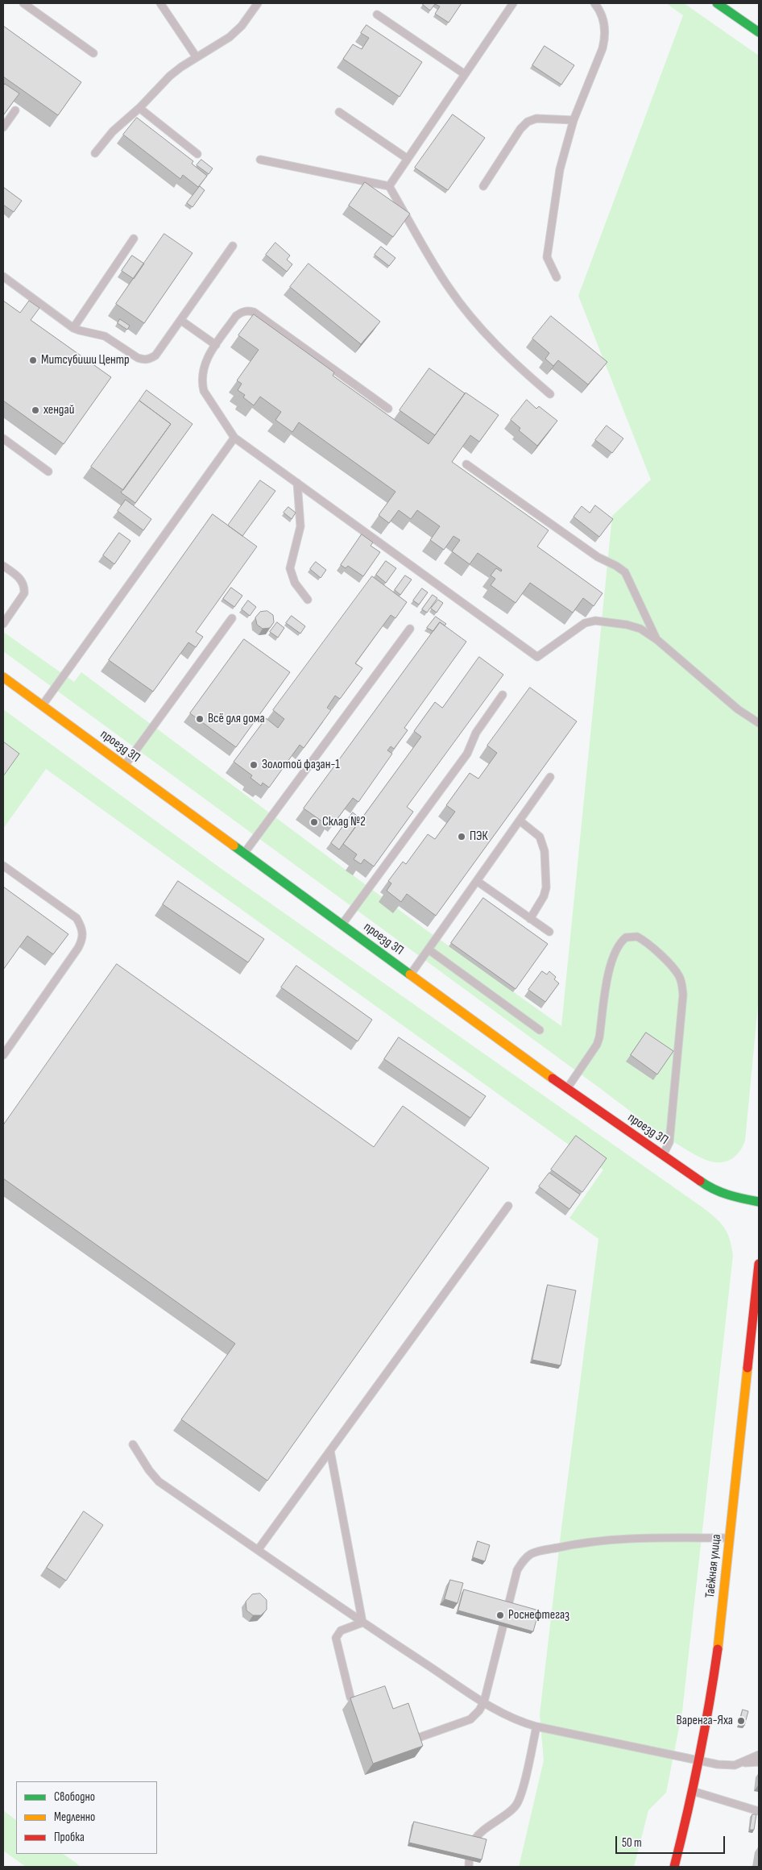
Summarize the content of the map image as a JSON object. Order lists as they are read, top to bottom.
{
  "streets": {
    "main road": ["проезд 3П", "Таёжная улица"]
  },
  "places": [
    "Митсубиши Центр",
    "хендай",
    "Всё для дома",
    "Золотой фазан-1",
    "Склад №2",
    "ПЭК",
    "Роснефтегаз",
    "Варенга-Яха"
  ],
  "legend": ["Свободно", "Медленно", "Пробка"],
  "scale_bar": "50 m"
}
